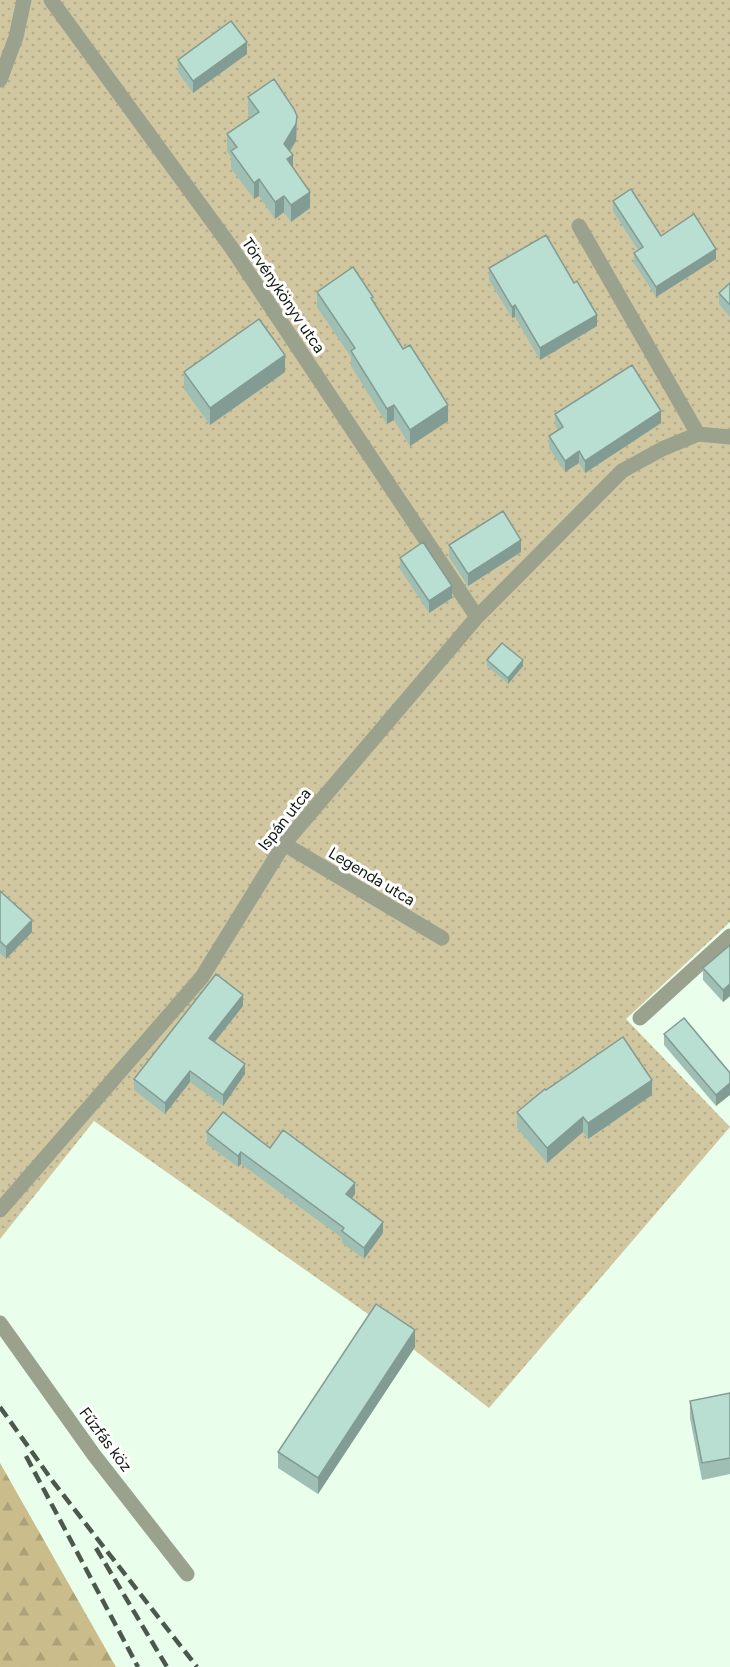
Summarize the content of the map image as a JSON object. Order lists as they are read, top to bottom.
{
  "streets": {
    "street": [
      "Törvénykönyv utca",
      "Ispán utca",
      "Legenda utca",
      "Fűzfás köz"
    ]
  },
  "crossings": [
    ["Törvénykönyv utca", "Ispán utca"],
    ["Ispán utca", "Legenda utca"]
  ]
}
